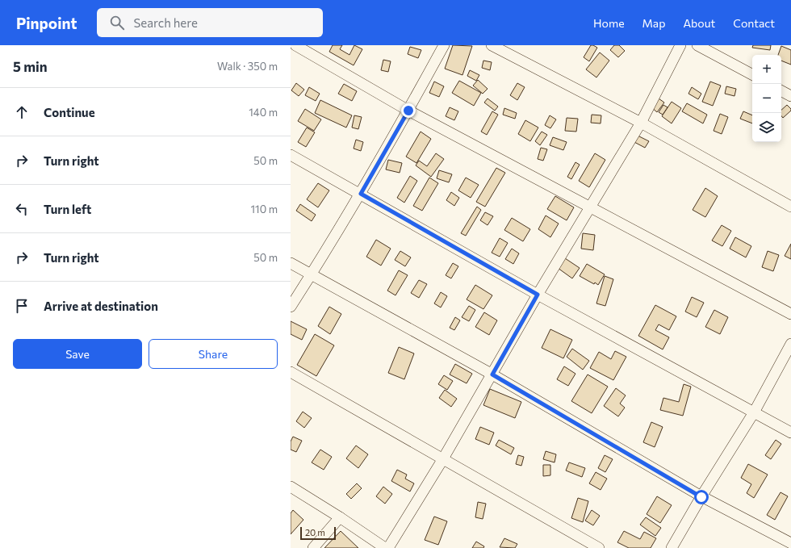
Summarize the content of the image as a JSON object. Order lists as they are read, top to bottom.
{
  "scale_bar": "20 m",
  "page": {
    "header": "Pinpoint",
    "search": "Search here",
    "nav": [
      "Home",
      "Map",
      "About",
      "Contact"
    ],
    "heading": ["5 min", "Walk · 350 m"],
    "map_buttons": ["+", "−"],
    "list": [
      ["Continue", "140 m"],
      ["Turn right", "50 m"],
      ["Turn left", "110 m"],
      ["Turn right", "50 m"],
      "Arrive at destination"
    ],
    "buttons": ["Save", "Share"],
    "scale": "20 m"
  }
}
